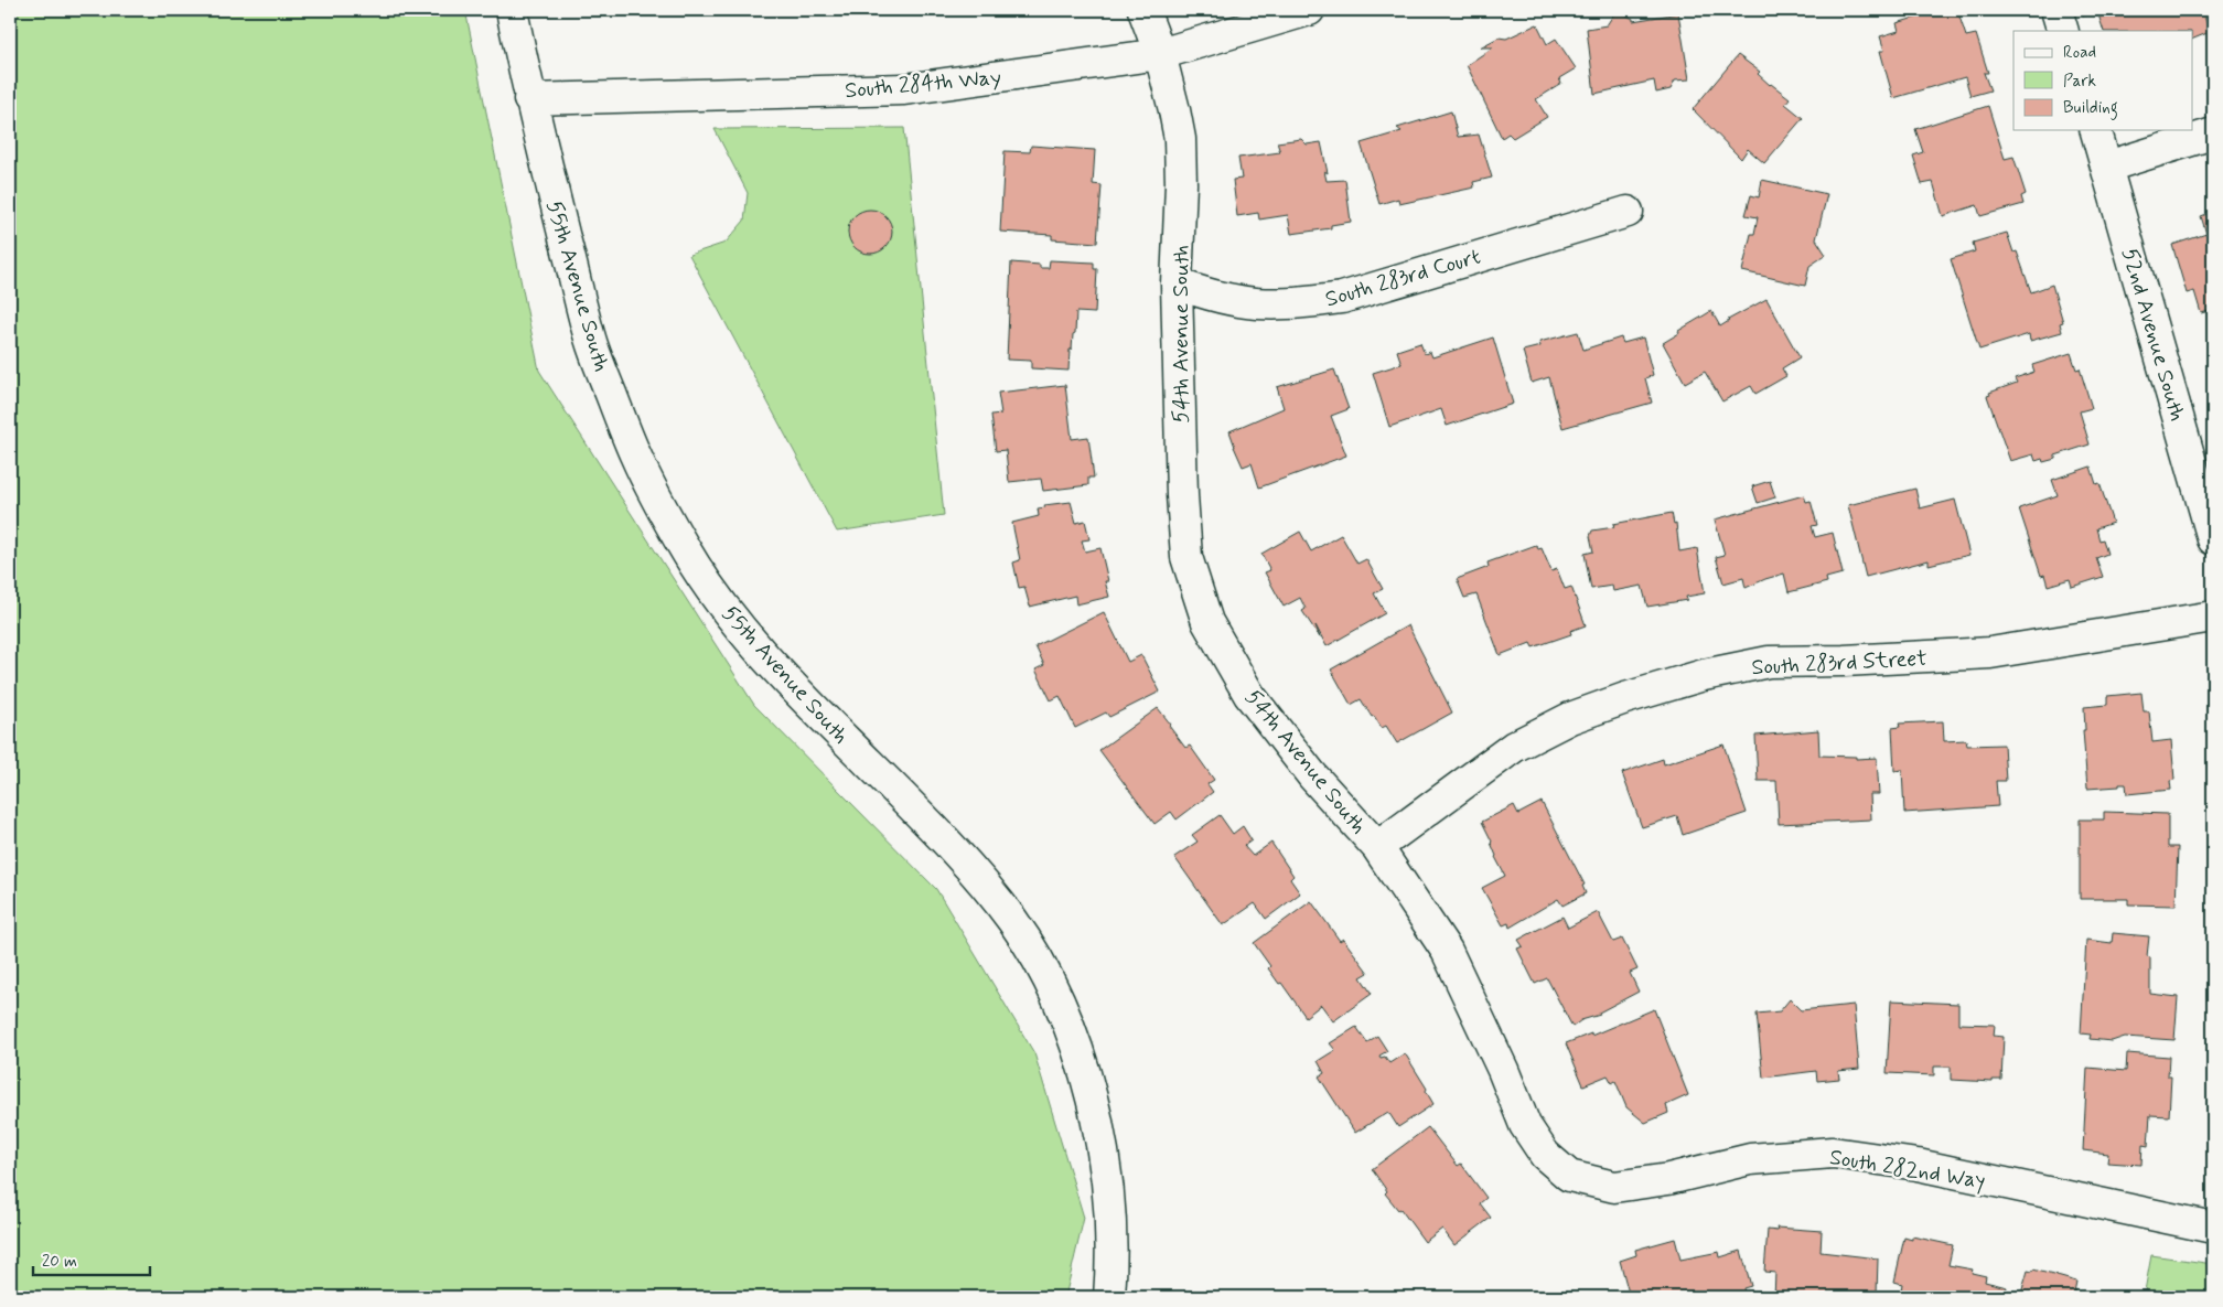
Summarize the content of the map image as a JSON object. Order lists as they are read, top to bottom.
{
  "streets": {
    "street": [
      "South 284th Way",
      "South 283rd Court",
      "55th Avenue South",
      "54th Avenue South",
      "52nd Avenue South",
      "South 283rd Street",
      "South 282nd Way"
    ]
  },
  "crossings": [
    ["South 284th Way", "55th Avenue South"],
    ["South 284th Way", "54th Avenue South"],
    ["South 283rd Court", "54th Avenue South"],
    ["54th Avenue South", "South 283rd Street"],
    ["54th Avenue South", "South 282nd Way"]
  ],
  "legend": ["Road", "Park", "Building"],
  "scale_bar": "20 m"
}
